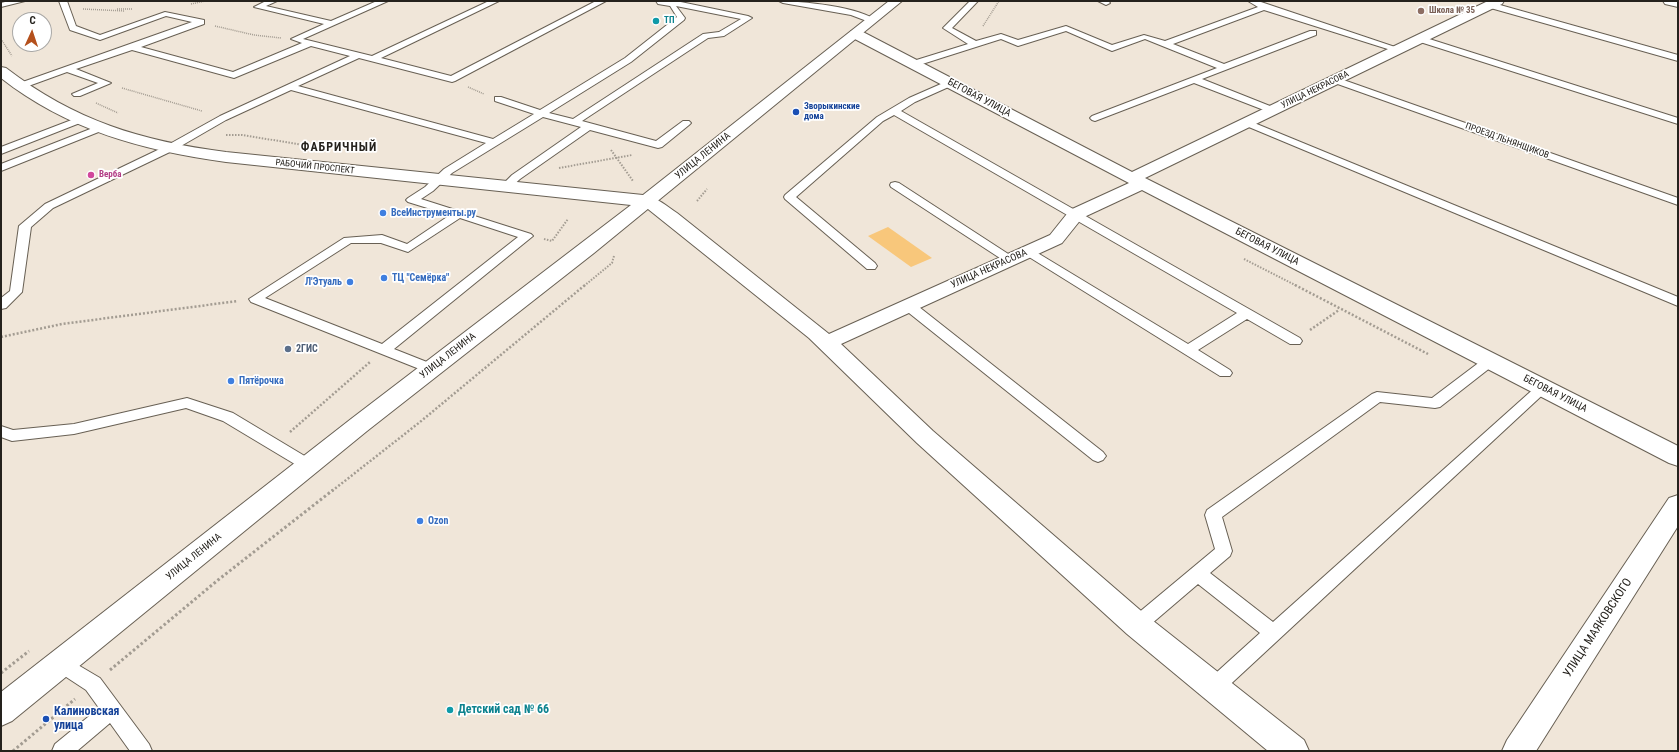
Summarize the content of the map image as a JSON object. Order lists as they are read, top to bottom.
{
  "streets": {
    "street": [
      "УЛИЦА НЕКРАСОВА",
      "БЕГОВАЯ УЛИЦА",
      "УЛИЦА ЛЕНИНА",
      "РАБОЧИЙ ПРОСПЕКТ",
      "УЛИЦА МАЯКОВСКОГО"
    ],
    "lane": ["ПРОЕЗД ЛЬНЯНЩИКОВ"]
  },
  "crossings": [
    ["УЛИЦА НЕКРАСОВА", "БЕГОВАЯ УЛИЦА"],
    ["УЛИЦА НЕКРАСОВА", "ПРОЕЗД ЛЬНЯНЩИКОВ"],
    ["БЕГОВАЯ УЛИЦА", "УЛИЦА ЛЕНИНА"],
    ["УЛИЦА ЛЕНИНА", "РАБОЧИЙ ПРОСПЕКТ"]
  ],
  "districts": ["ФАБРИЧНЫЙ"],
  "places": [
    "Школа № 35",
    "ТП",
    "Зворыкинские дома",
    "Верба",
    "ВсеИнструменты.ру",
    "ТЦ \"Семёрка\"",
    "Л'Этуаль",
    "2ГИС",
    "Пятёрочка",
    "Ozon",
    "Детский сад № 66",
    "Калиновская улица"
  ],
  "north": "top"
}
